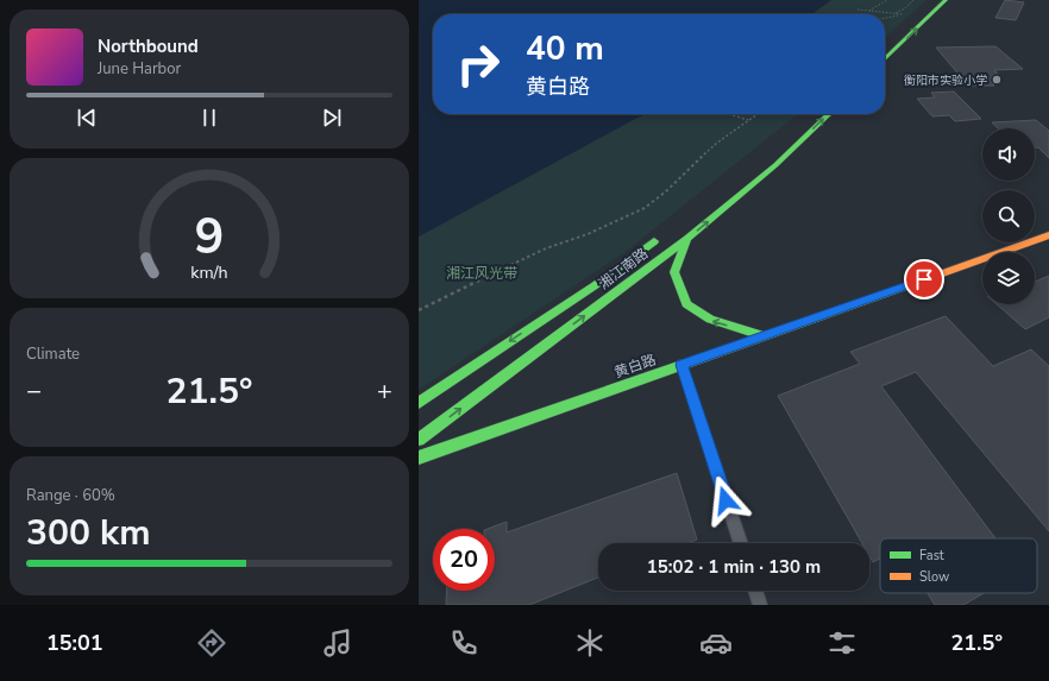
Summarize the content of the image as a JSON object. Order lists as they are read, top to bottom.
{
  "streets": {
    "main road": ["湘江南路", "黄白路"]
  },
  "parks": ["湘江风光带"],
  "places": ["衡阳市实验小学"],
  "legend": ["Fast", "Slow"],
  "page": {
    "turn": ["40 m", "黄白路"],
    "song": ["Northbound", "June Harbor"],
    "tile": [
      "Climate",
      ["Range · 60%", "300 km"]
    ],
    "heat": ["−", "21.5°", "+"],
    "limit": "20",
    "trip": "15:02 · 1 min · 130 m",
    "tabs": ["15:01", "21.5°"],
    "gauge": ["9", "km/h"]
  }
}
